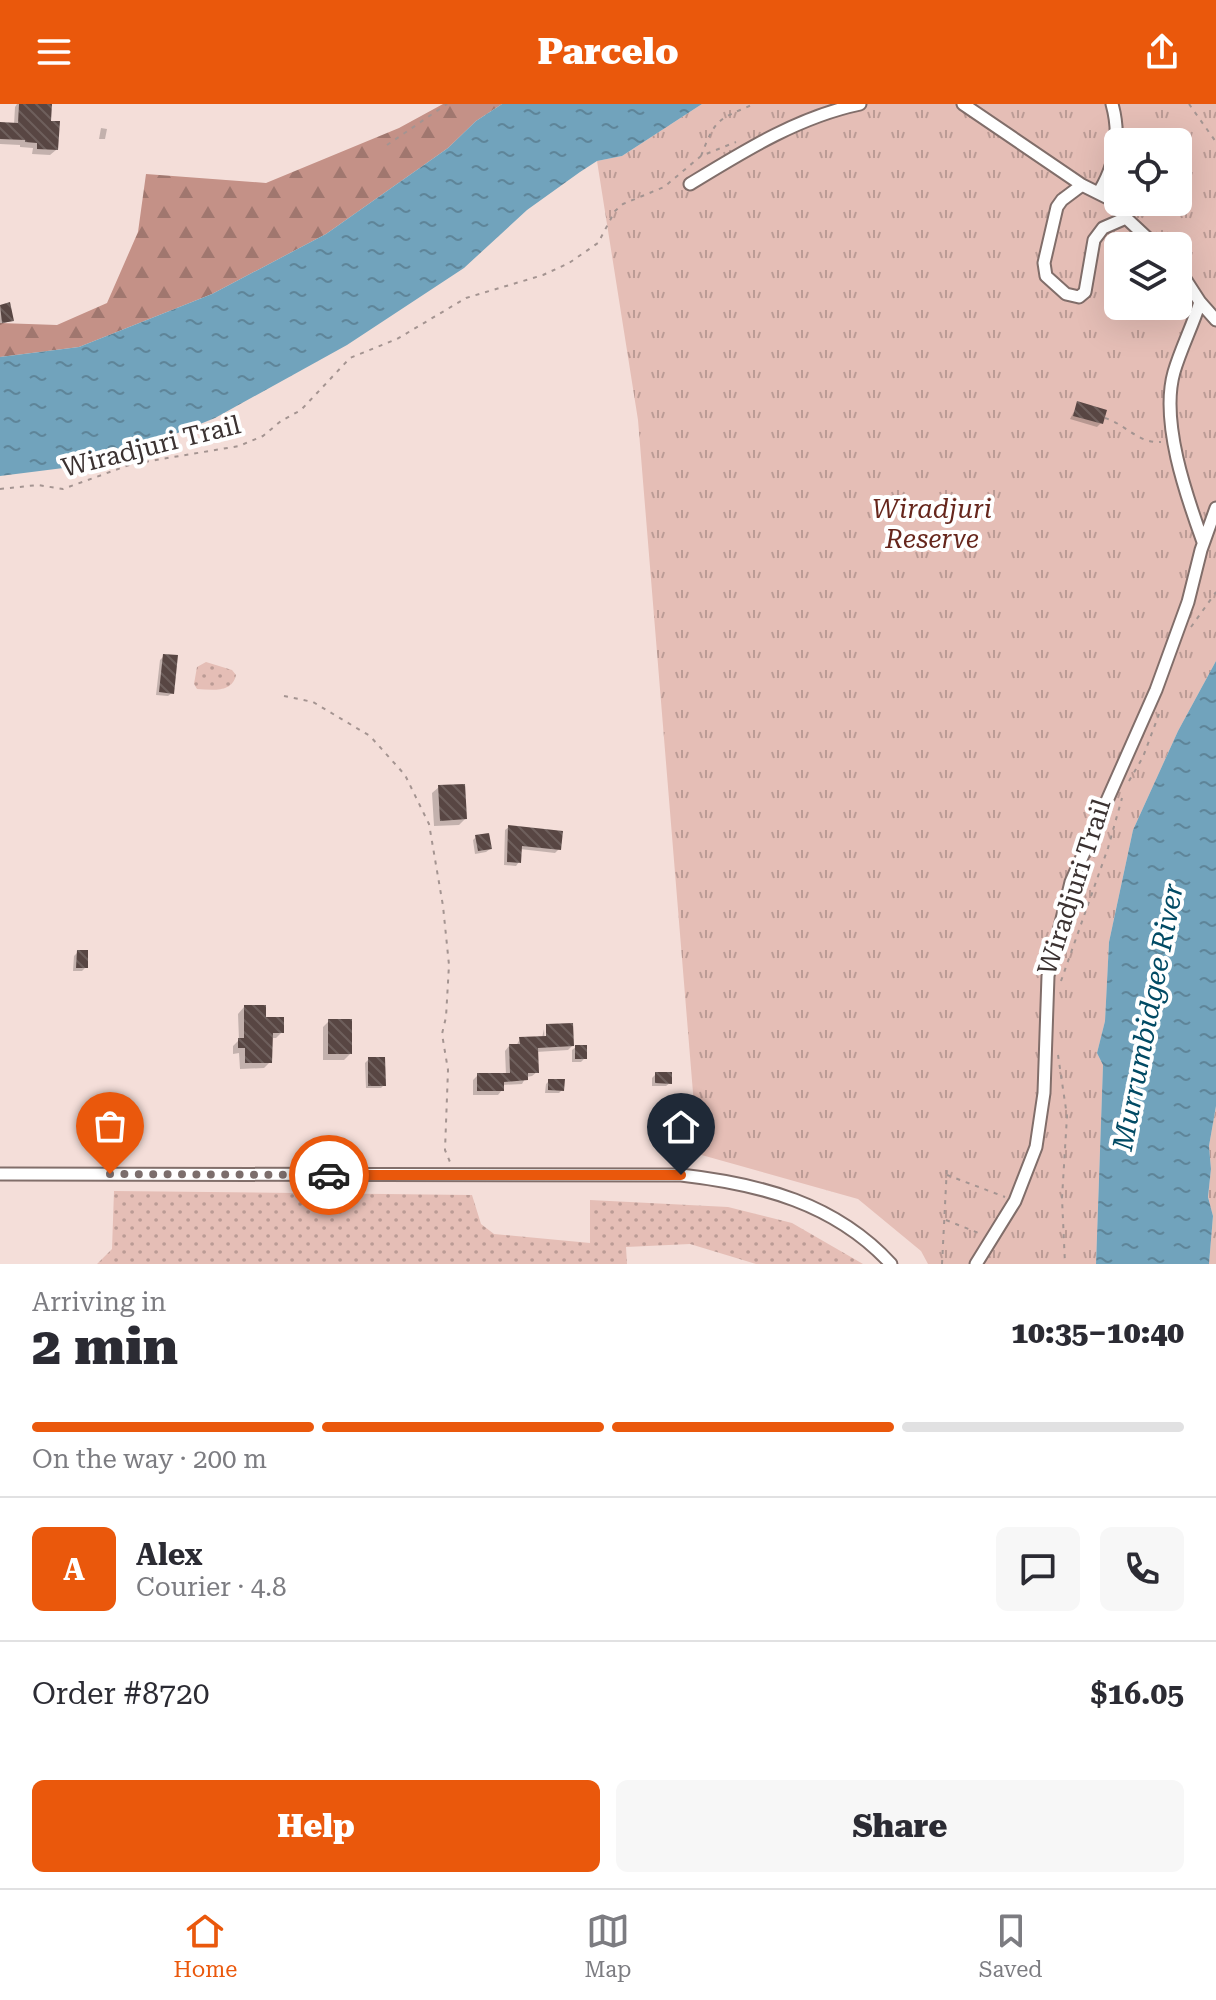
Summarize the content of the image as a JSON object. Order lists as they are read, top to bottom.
{
  "streets": {
    "path": ["Wiradjuri Trail"]
  },
  "water": ["Murrumbidgee River"],
  "parks": ["Wiradjuri Reserve"],
  "page": {
    "header": "Parcelo",
    "heading": ["2 min", "Arriving in", "10:35–10:40"],
    "panel": [
      "Alex",
      "Courier · 4.8",
      "Order #8720",
      "$16.05"
    ],
    "bar": "On the way · 200 m",
    "round": "A",
    "buttons": ["Help", "Share"],
    "tabs": ["Home", "Map", "Saved"]
  }
}
